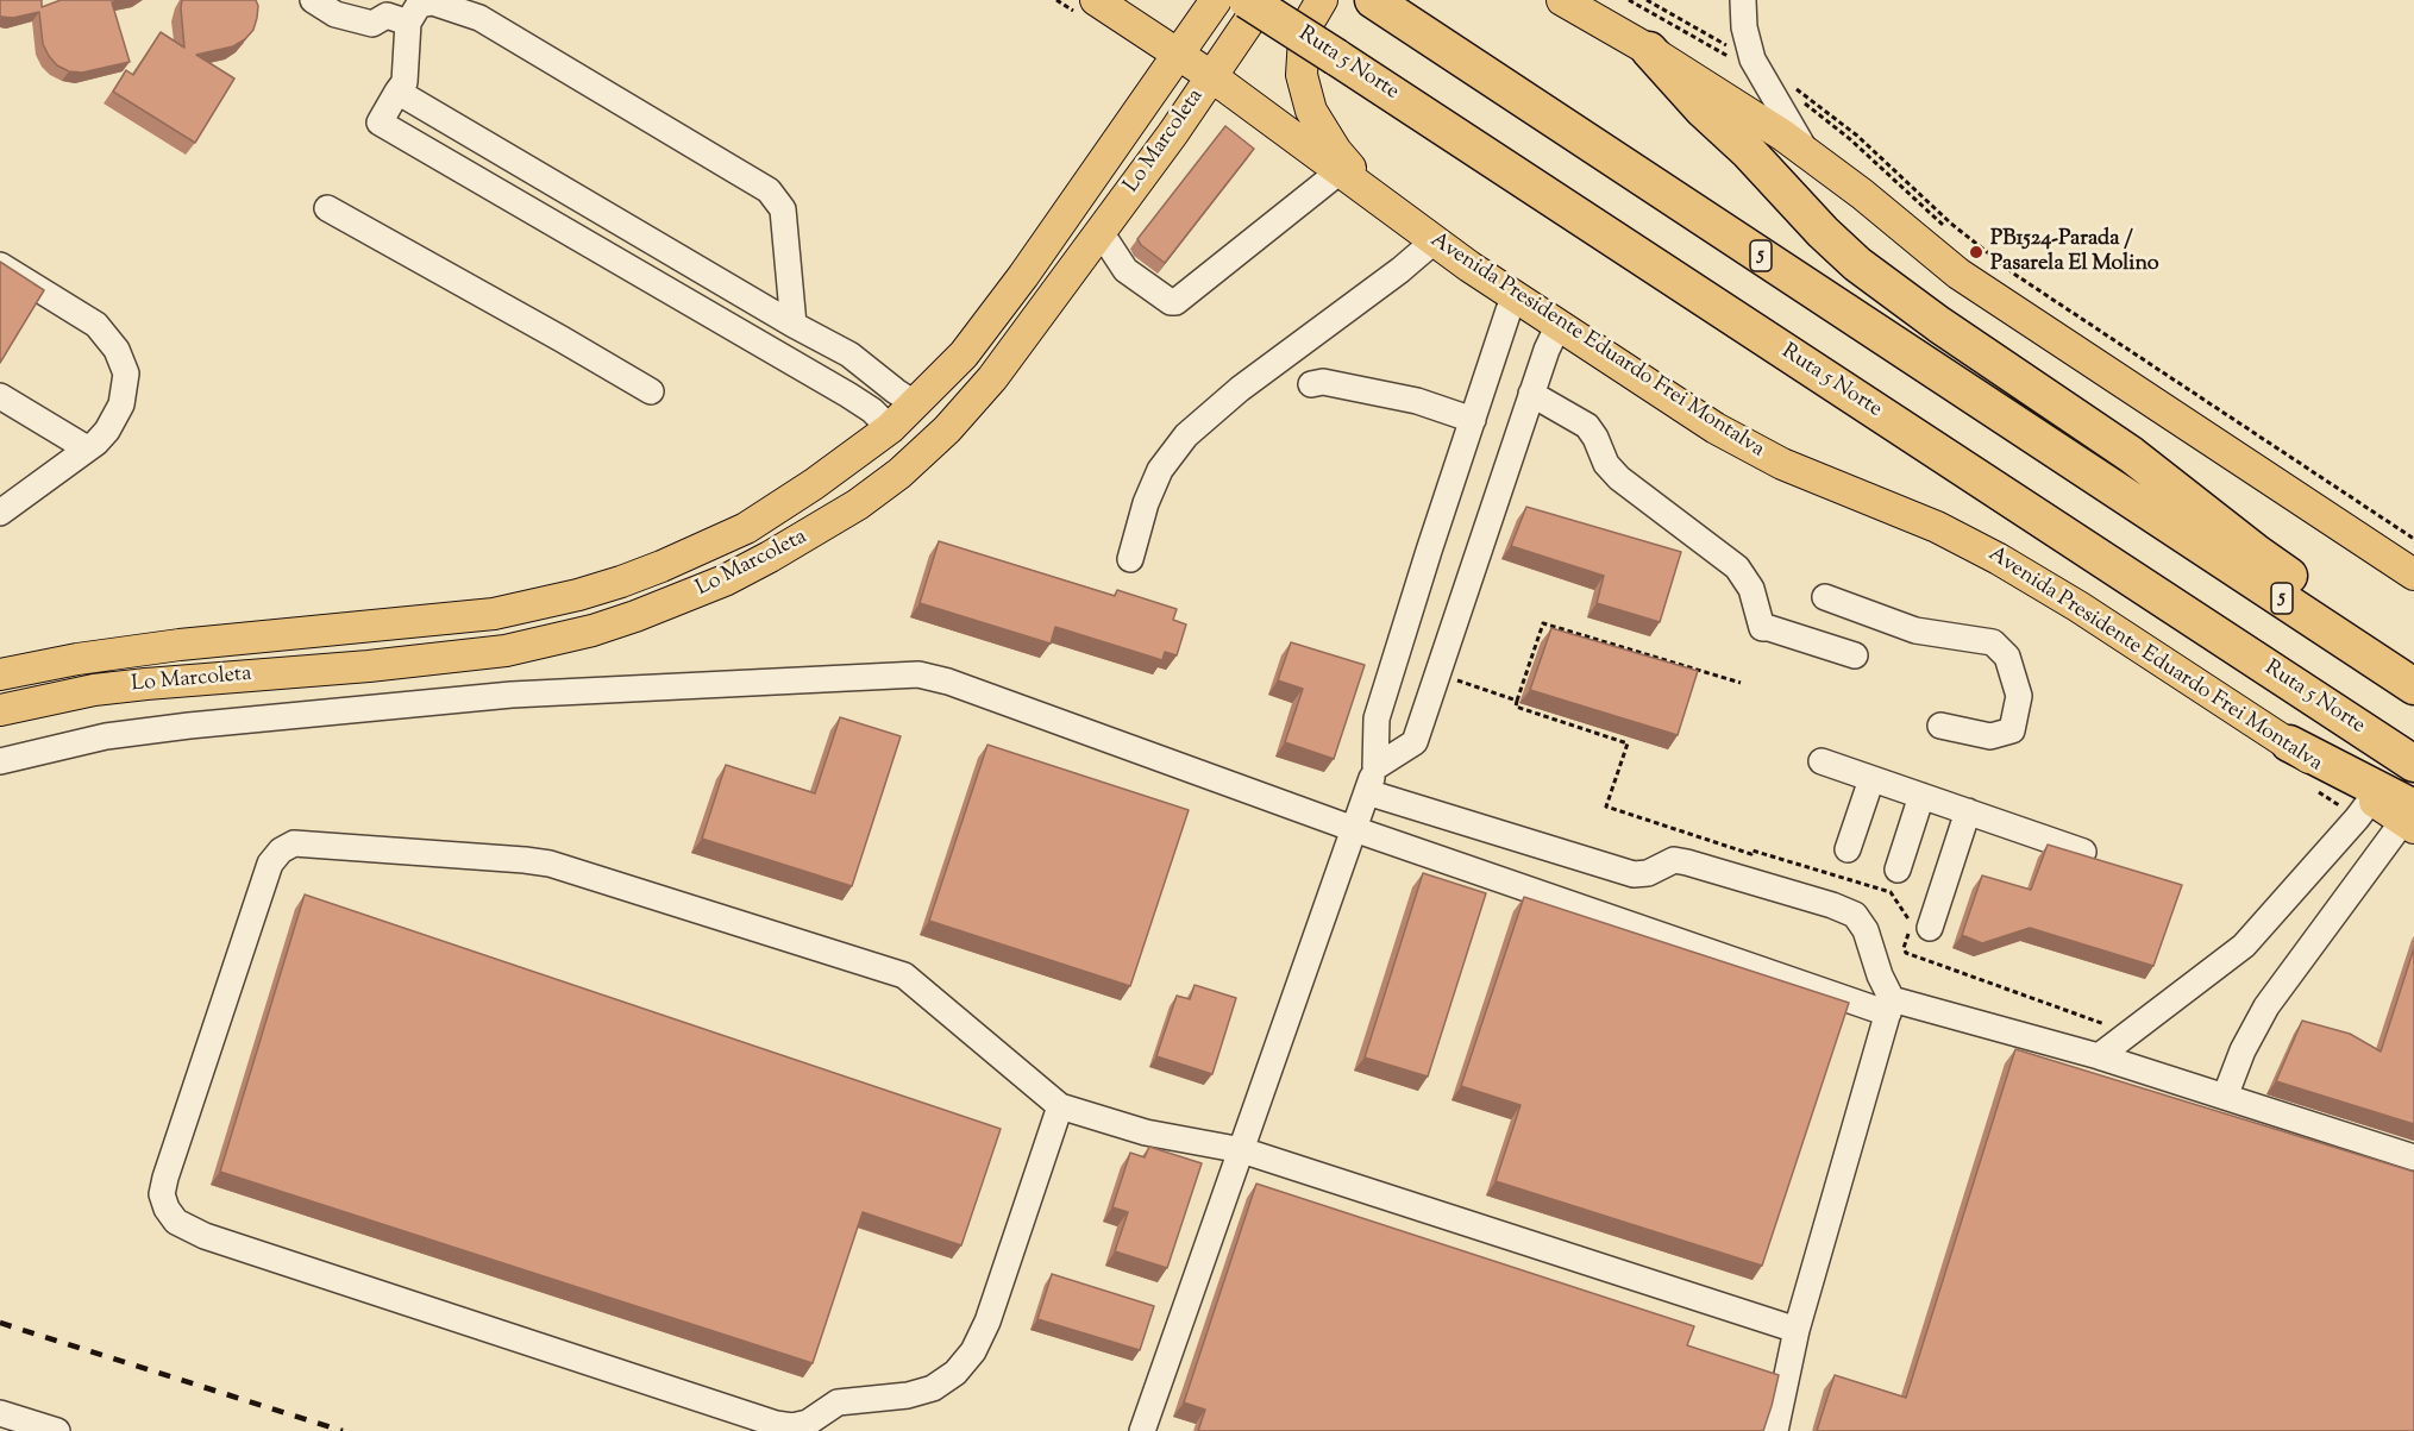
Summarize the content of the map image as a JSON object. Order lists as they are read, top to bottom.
{
  "streets": {
    "highway": ["Ruta 5 Norte", "5"],
    "main road": ["Lo Marcoleta", "Avenida Presidente Eduardo Frei Montalva"]
  },
  "crossings": [
    ["Lo Marcoleta", "Avenida Presidente Eduardo Frei Montalva"]
  ],
  "places": ["PB1524-Parada / Pasarela El Molino"]
}
